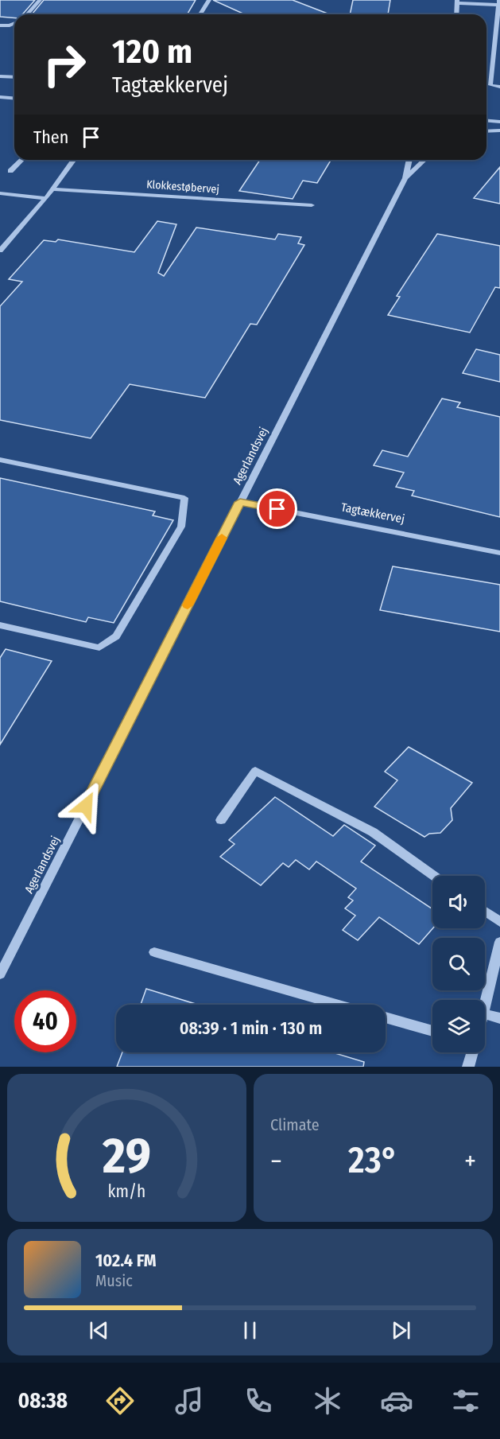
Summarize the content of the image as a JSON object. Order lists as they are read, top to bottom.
{
  "streets": {
    "street": ["Klokkestøbervej", "Agerlandsvej", "Tagtækkervej"]
  },
  "crossings": [
    ["Agerlandsvej", "Tagtækkervej"]
  ],
  "page": {
    "turn": ["120 m", "Tagtækkervej"],
    "then": "Then",
    "limit": "40",
    "trip": "08:39 · 1 min · 130 m",
    "tile": "Climate",
    "heat": ["−", "23°", "+"],
    "song": ["102.4 FM", "Music"],
    "tabs": "08:38",
    "gauge": ["29", "km/h"]
  }
}
